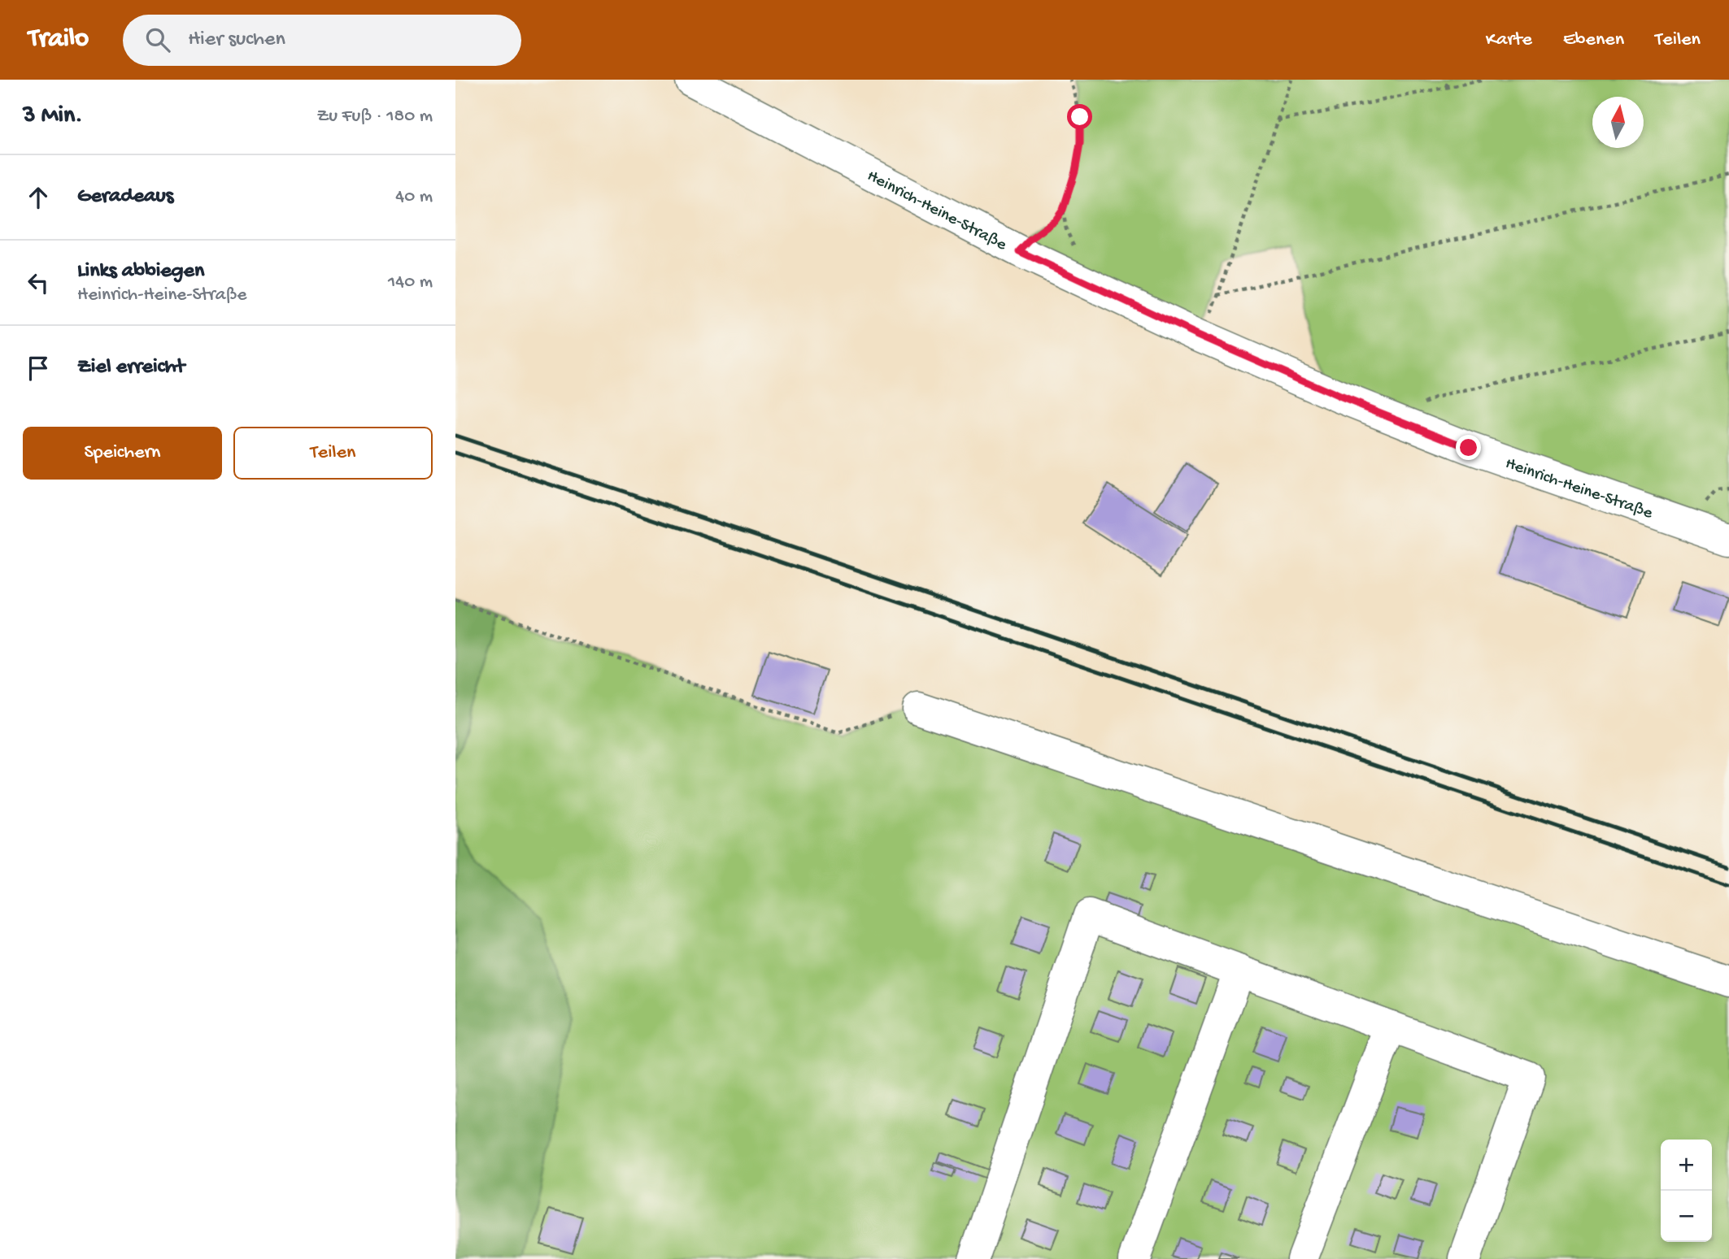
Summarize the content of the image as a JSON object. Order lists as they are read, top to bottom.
{
  "streets": {
    "street": ["Heinrich-Heine-Straße"]
  },
  "north": "top",
  "page": {
    "header": "Trailo",
    "search": "Hier suchen",
    "nav": ["Karte", "Ebenen", "Teilen"],
    "heading": ["3 Min.", "Zu Fuß · 180 m"],
    "list": [
      ["Geradeaus", "40 m"],
      ["Links abbiegen", "Heinrich-Heine-Straße", "140 m"],
      "Ziel erreicht"
    ],
    "buttons": ["Speichern", "Teilen"],
    "map_buttons": ["+", "−"]
  }
}
